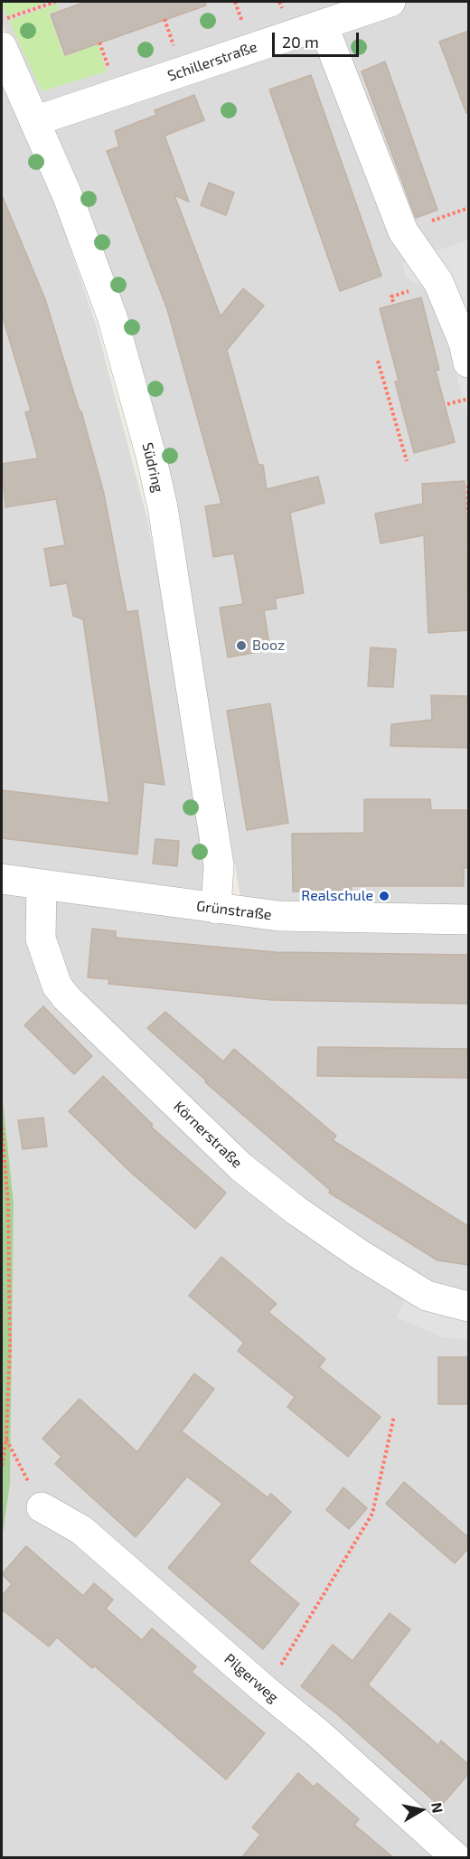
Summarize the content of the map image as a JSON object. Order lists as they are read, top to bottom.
{
  "streets": {
    "street": [
      "Schillerstraße",
      "Südring",
      "Grünstraße",
      "Körnerstraße",
      "Pilgerweg"
    ]
  },
  "crossings": [
    ["Schillerstraße", "Südring"],
    ["Südring", "Grünstraße"],
    ["Grünstraße", "Körnerstraße"]
  ],
  "places": ["Booz", "Realschule"],
  "scale_bar": "20 m",
  "north": "right"
}
